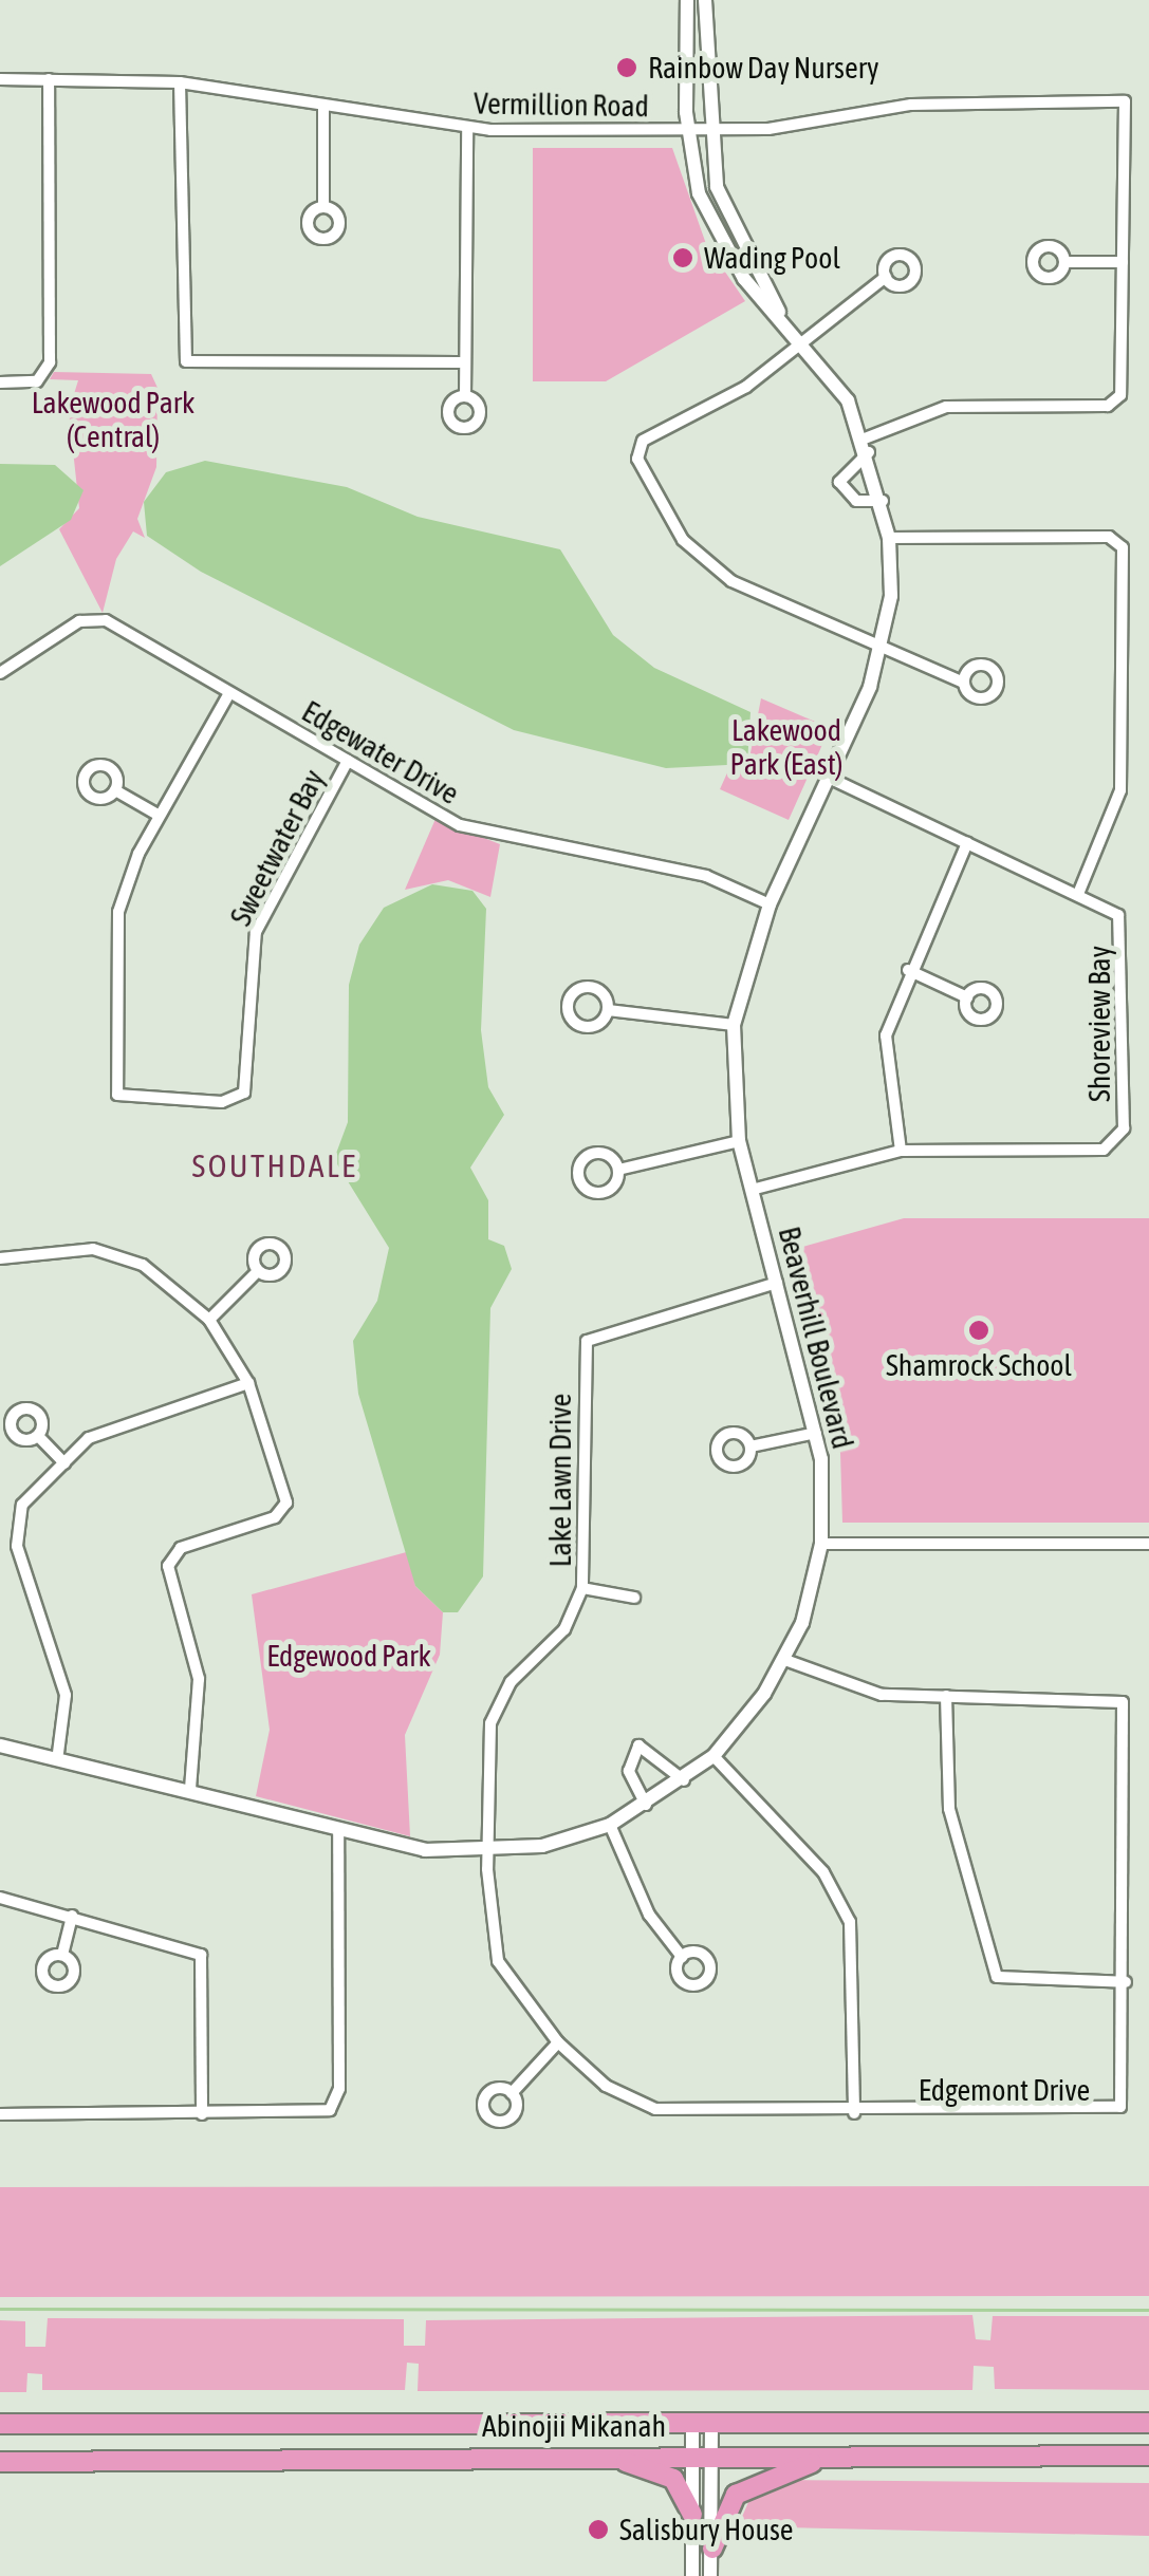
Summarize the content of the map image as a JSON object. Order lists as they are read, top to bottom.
{
  "streets": {
    "main road": ["Abinojii Mikanah"],
    "street": [
      "Vermillion Road",
      "Edgewater Drive",
      "Sweetwater Bay",
      "Shoreview Bay",
      "Beaverhill Boulevard",
      "Lake Lawn Drive",
      "Edgemont Drive"
    ]
  },
  "crossings": [
    ["Vermillion Road", "Beaverhill Boulevard"],
    ["Edgewater Drive", "Sweetwater Bay"],
    ["Edgewater Drive", "Beaverhill Boulevard"],
    ["Shoreview Bay", "Beaverhill Boulevard"],
    ["Beaverhill Boulevard", "Lake Lawn Drive"],
    ["Beaverhill Boulevard", "Edgemont Drive"],
    ["Lake Lawn Drive", "Edgemont Drive"]
  ],
  "districts": ["SOUTHDALE"],
  "parks": ["Lakewood Park (Central)", "Lakewood Park (East)", "Edgewood Park"],
  "places": [
    "Rainbow Day Nursery",
    "Wading Pool",
    "Shamrock School",
    "Salisbury House"
  ]
}
